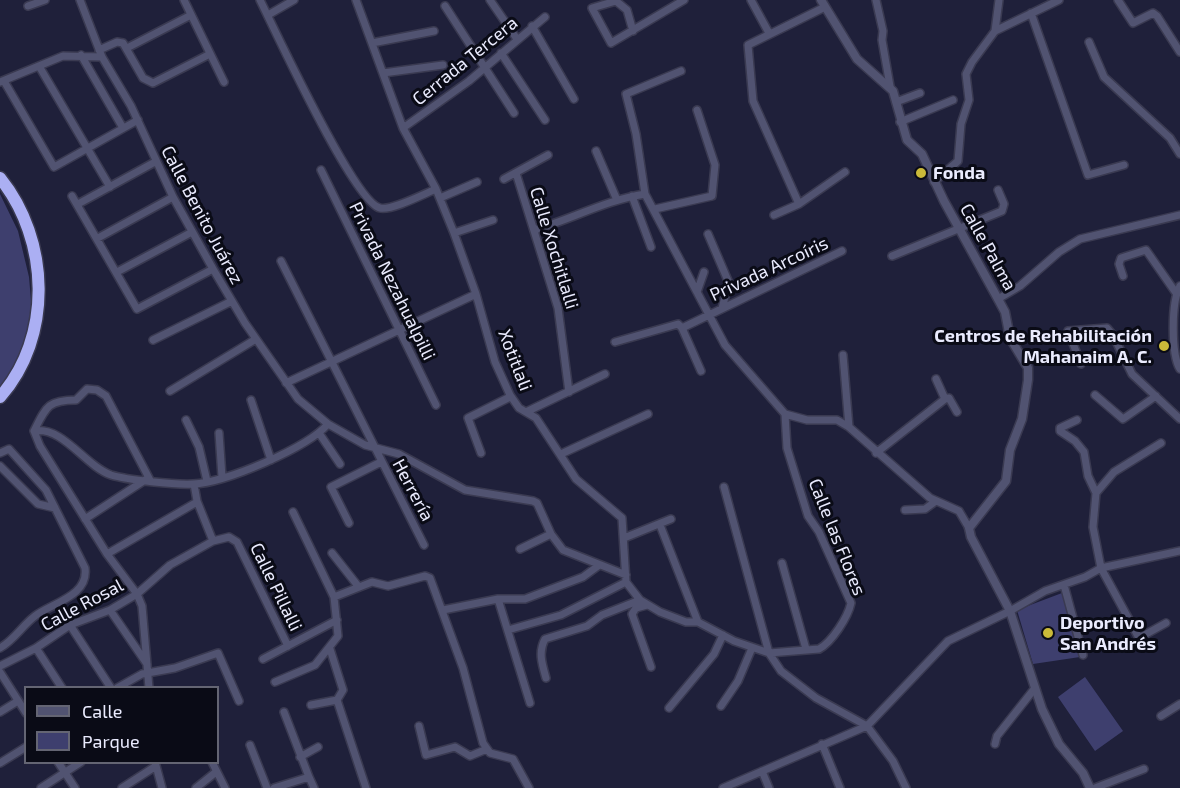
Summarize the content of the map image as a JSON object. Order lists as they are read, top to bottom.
{
  "streets": {
    "street": [
      "Cerrada Tercera",
      "Calle Benito Juárez",
      "Calle Palma",
      "Calle Xochitlalli",
      "Privada Arcoíris",
      "Privada Nezahualpilli",
      "Xotitlali",
      "Herrería",
      "Calle las Flores",
      "Calle Pillalli",
      "Calle Rosal"
    ]
  },
  "crossings": [
    ["Cerrada Tercera", "Xotitlali"],
    ["Calle Benito Juárez", "Herrería"],
    ["Calle Pillalli", "Calle Rosal"]
  ],
  "places": ["Fonda", "Centros de Rehabilitación Mahanaim A. C.", "Deportivo San Andrés"],
  "legend": ["Calle", "Parque"]
}
